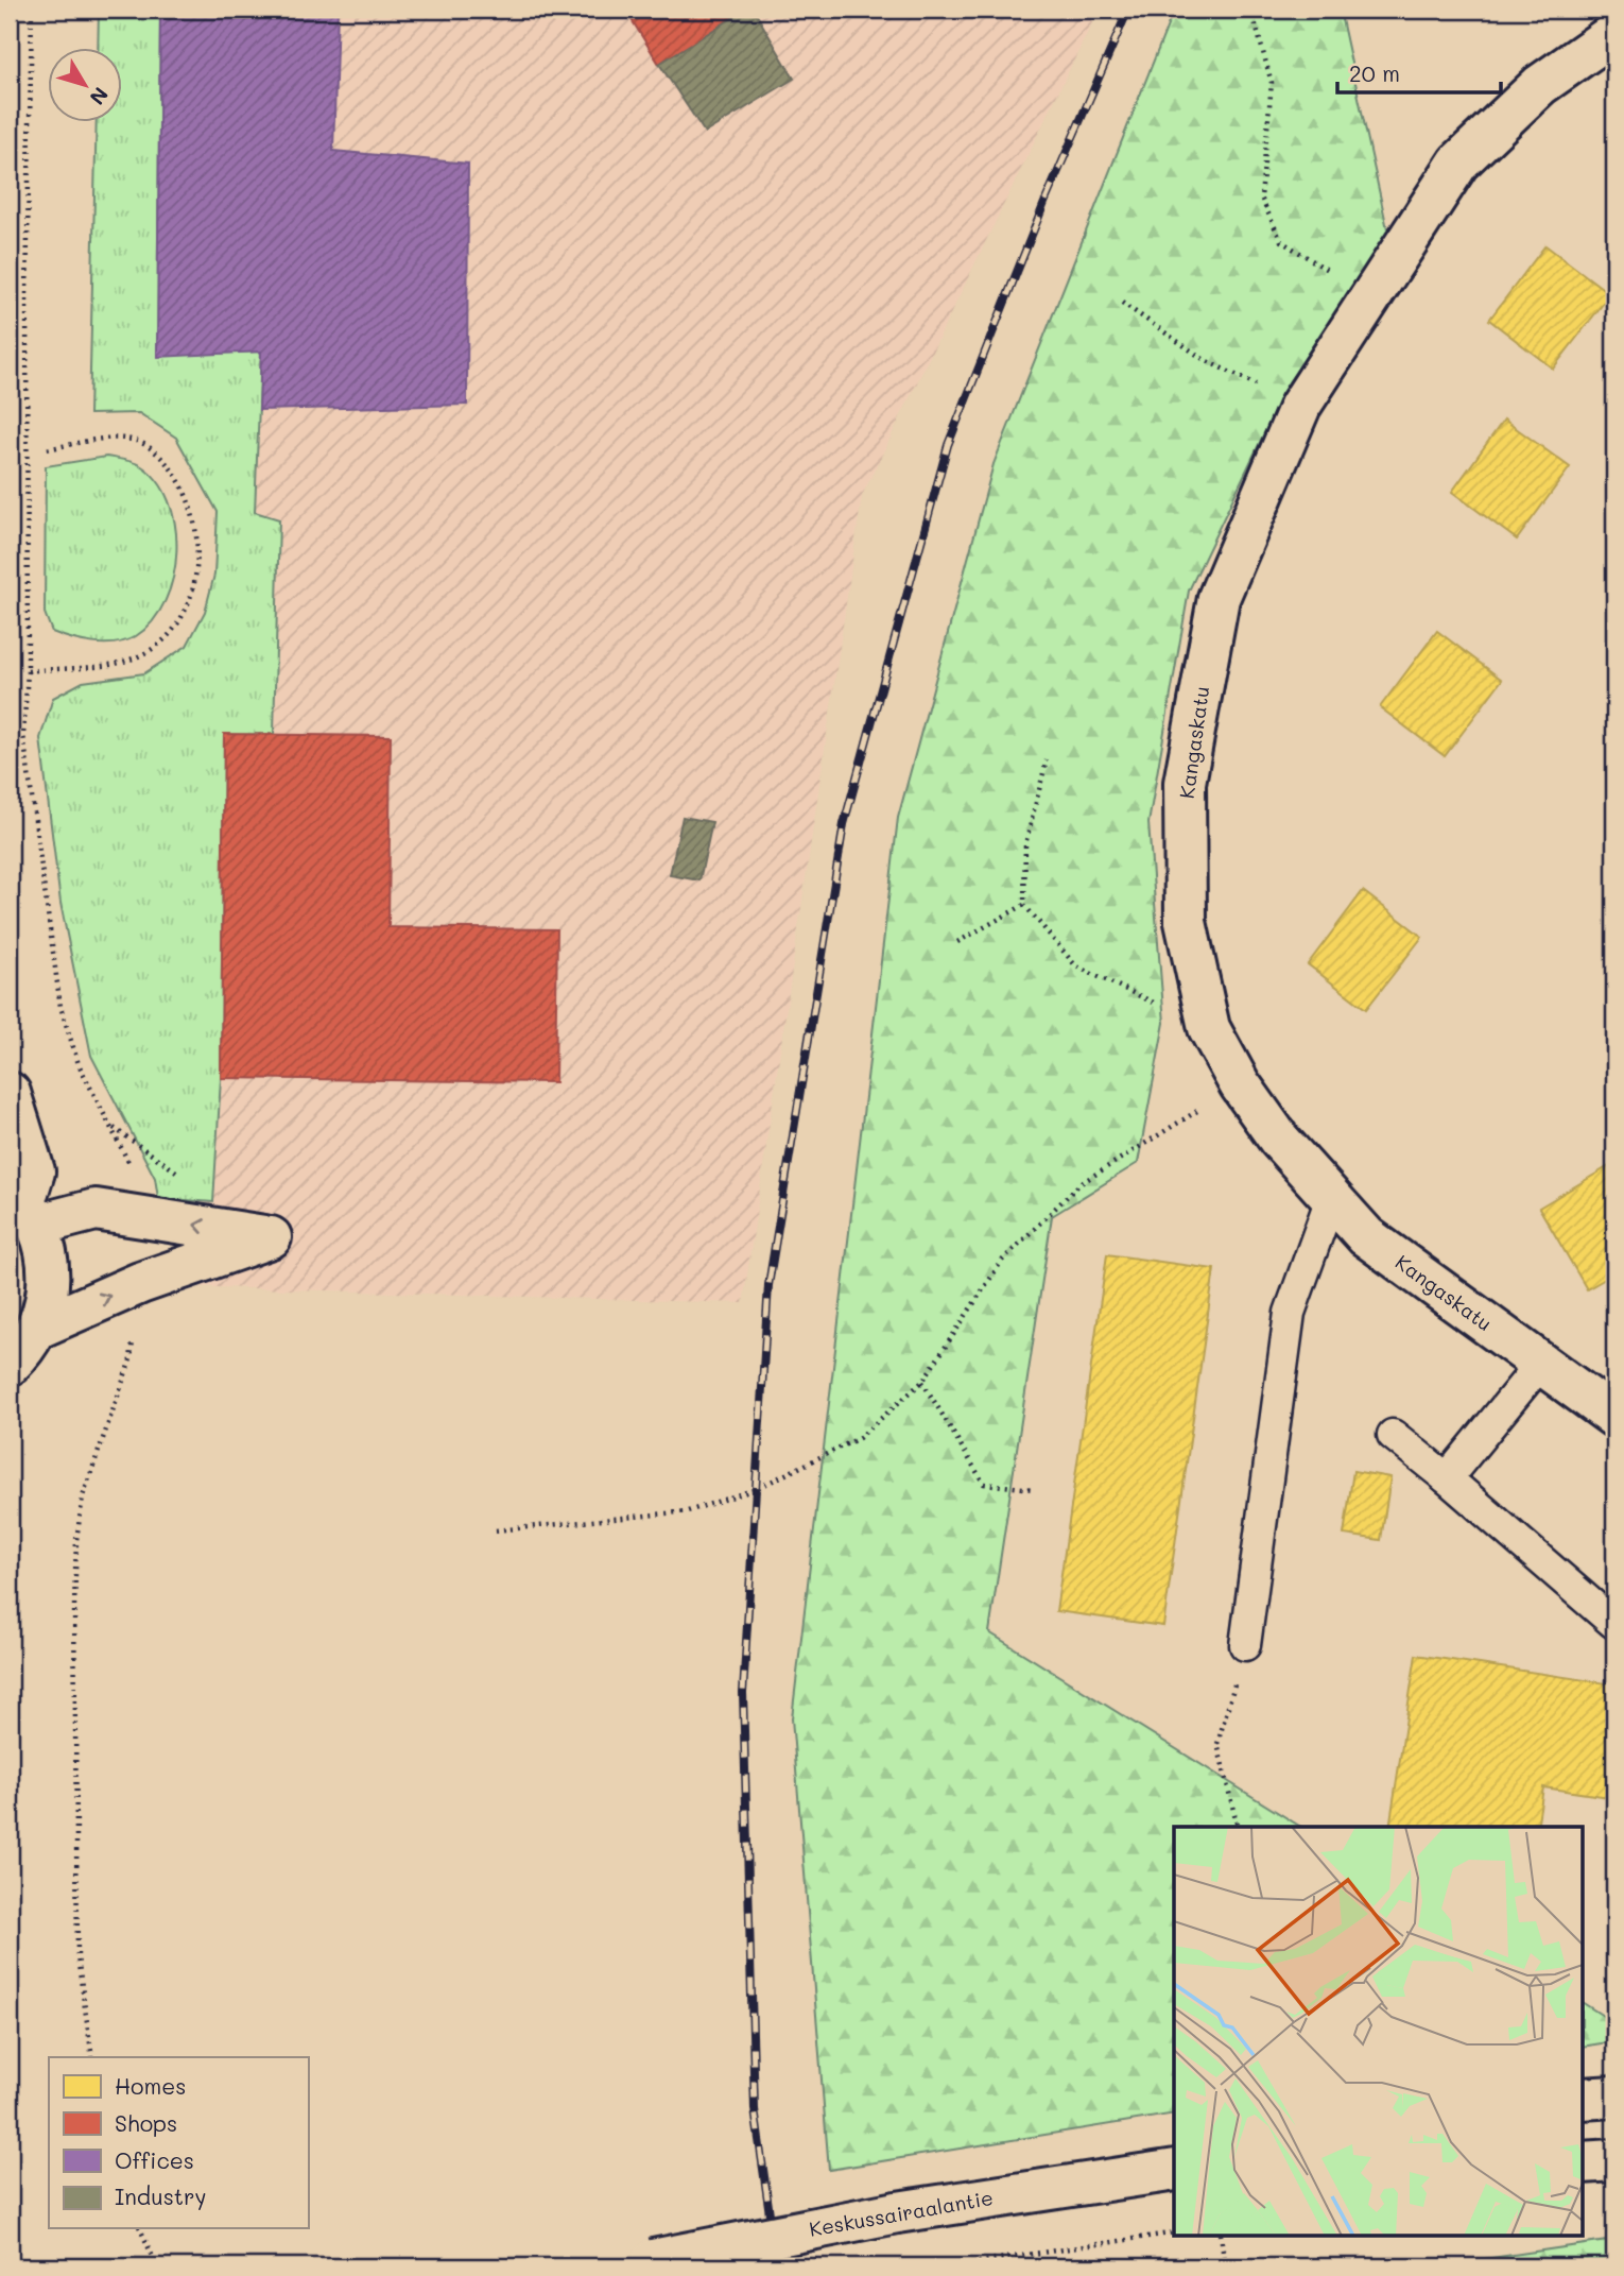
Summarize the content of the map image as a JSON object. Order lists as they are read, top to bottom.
{
  "streets": {
    "street": ["Kangaskatu", "Keskussairaalantie"]
  },
  "legend": [
    "Homes",
    "Shops",
    "Offices",
    "Industry"
  ],
  "scale_bar": "20 m",
  "north": "bottom right"
}
